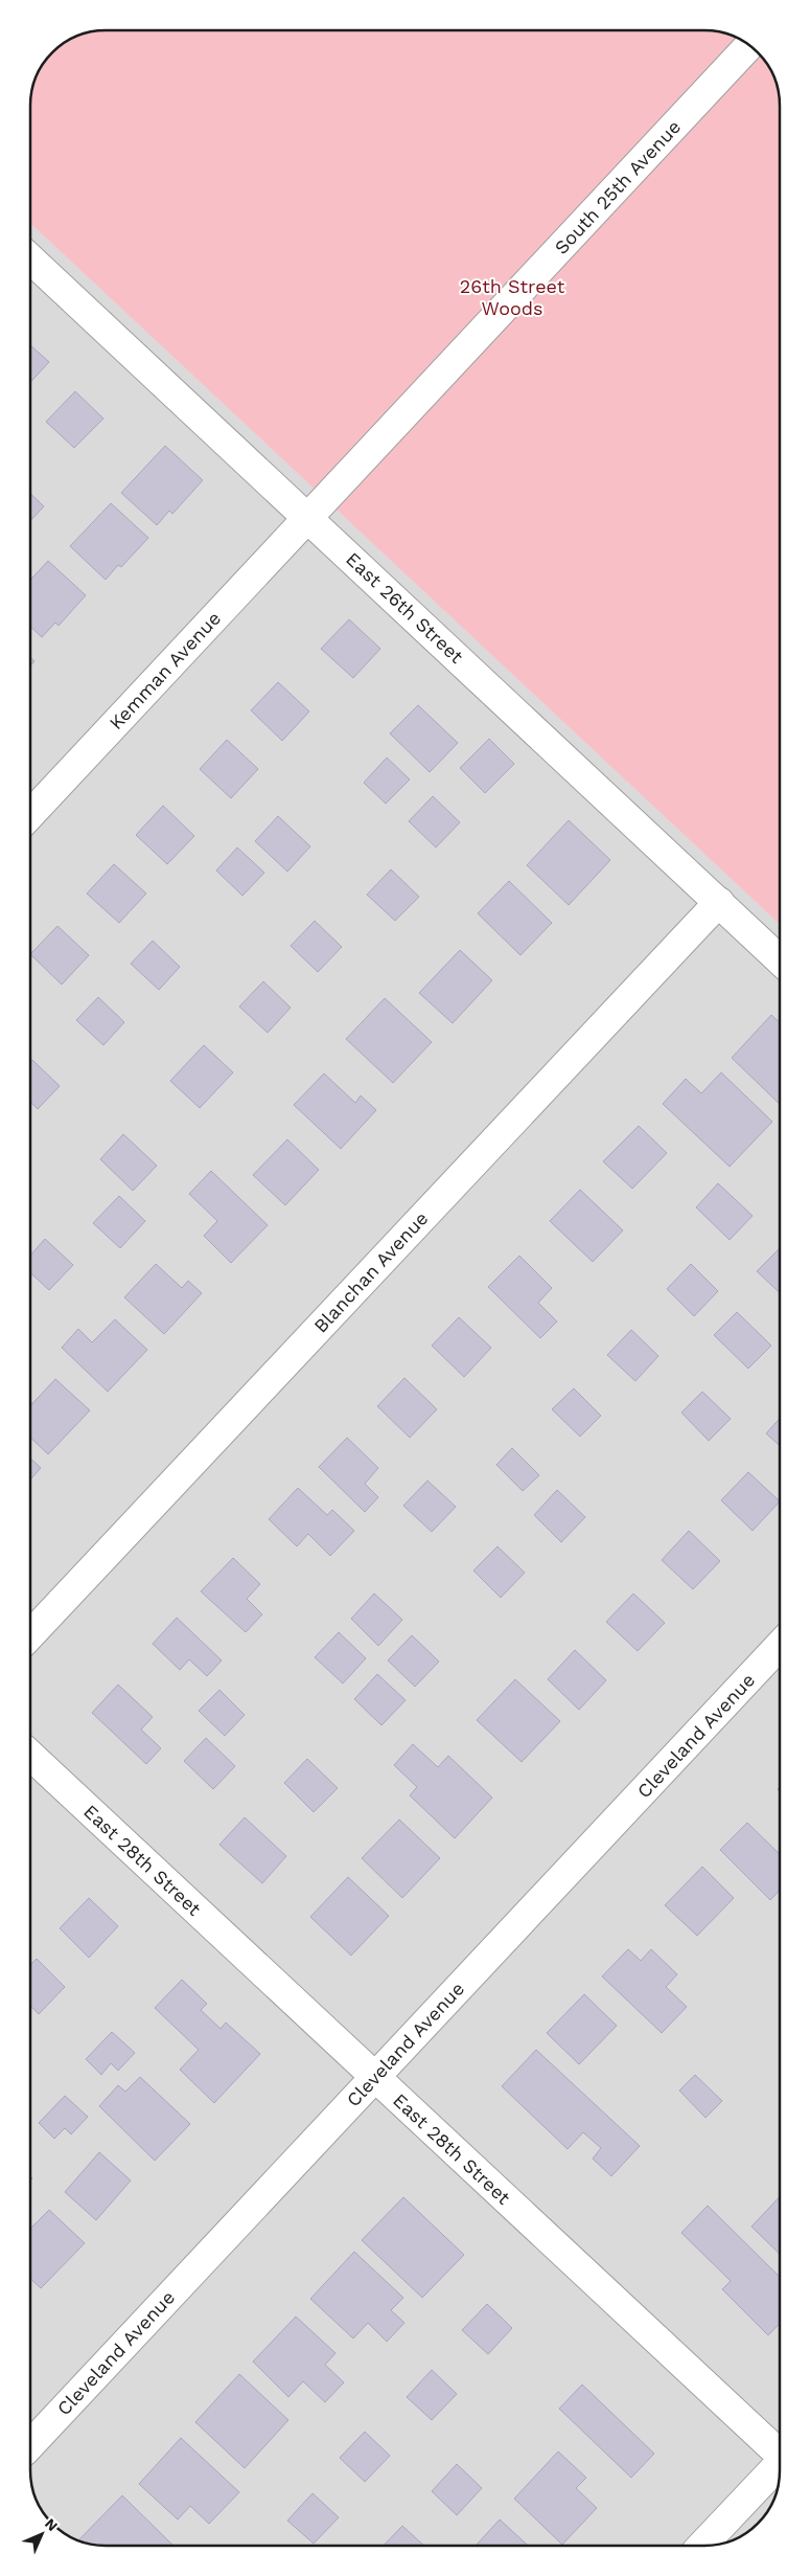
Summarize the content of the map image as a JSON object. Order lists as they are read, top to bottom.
{
  "streets": {
    "street": [
      "South 25th Avenue",
      "East 26th Street",
      "Kemman Avenue",
      "Blanchan Avenue",
      "Cleveland Avenue",
      "East 28th Street"
    ]
  },
  "crossings": [
    ["South 25th Avenue", "East 26th Street"],
    ["South 25th Avenue", "Kemman Avenue"],
    ["East 26th Street", "Kemman Avenue"],
    ["East 26th Street", "Blanchan Avenue"],
    ["Cleveland Avenue", "East 28th Street"]
  ],
  "parks": ["26th Street Woods"],
  "north": "top right"
}
